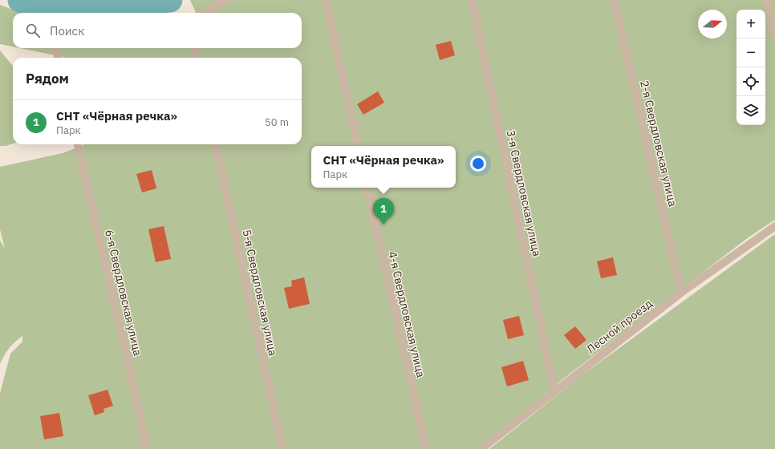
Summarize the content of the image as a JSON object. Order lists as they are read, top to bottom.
{
  "streets": {
    "street": [
      "2-я Свердловская улица",
      "3-я Свердловская улица",
      "6-я Свердловская улица",
      "5-я Свердловская улица",
      "4-я Свердловская улица",
      "Лесной проезд"
    ]
  },
  "crossings": [
    ["2-я Свердловская улица", "Лесной проезд"],
    ["3-я Свердловская улица", "Лесной проезд"]
  ],
  "north": "right",
  "page": {
    "map_buttons": ["+", "−"],
    "search": "Поиск",
    "heading": "Рядом",
    "list": [
      {
        "mark": "1",
        "name": "СНТ «Чёрная речка»",
        "note": "Парк",
        "value": "50 m"
      }
    ],
    "popup": ["СНТ «Чёрная речка»", "Парк"],
    "pins": "1"
  }
}
